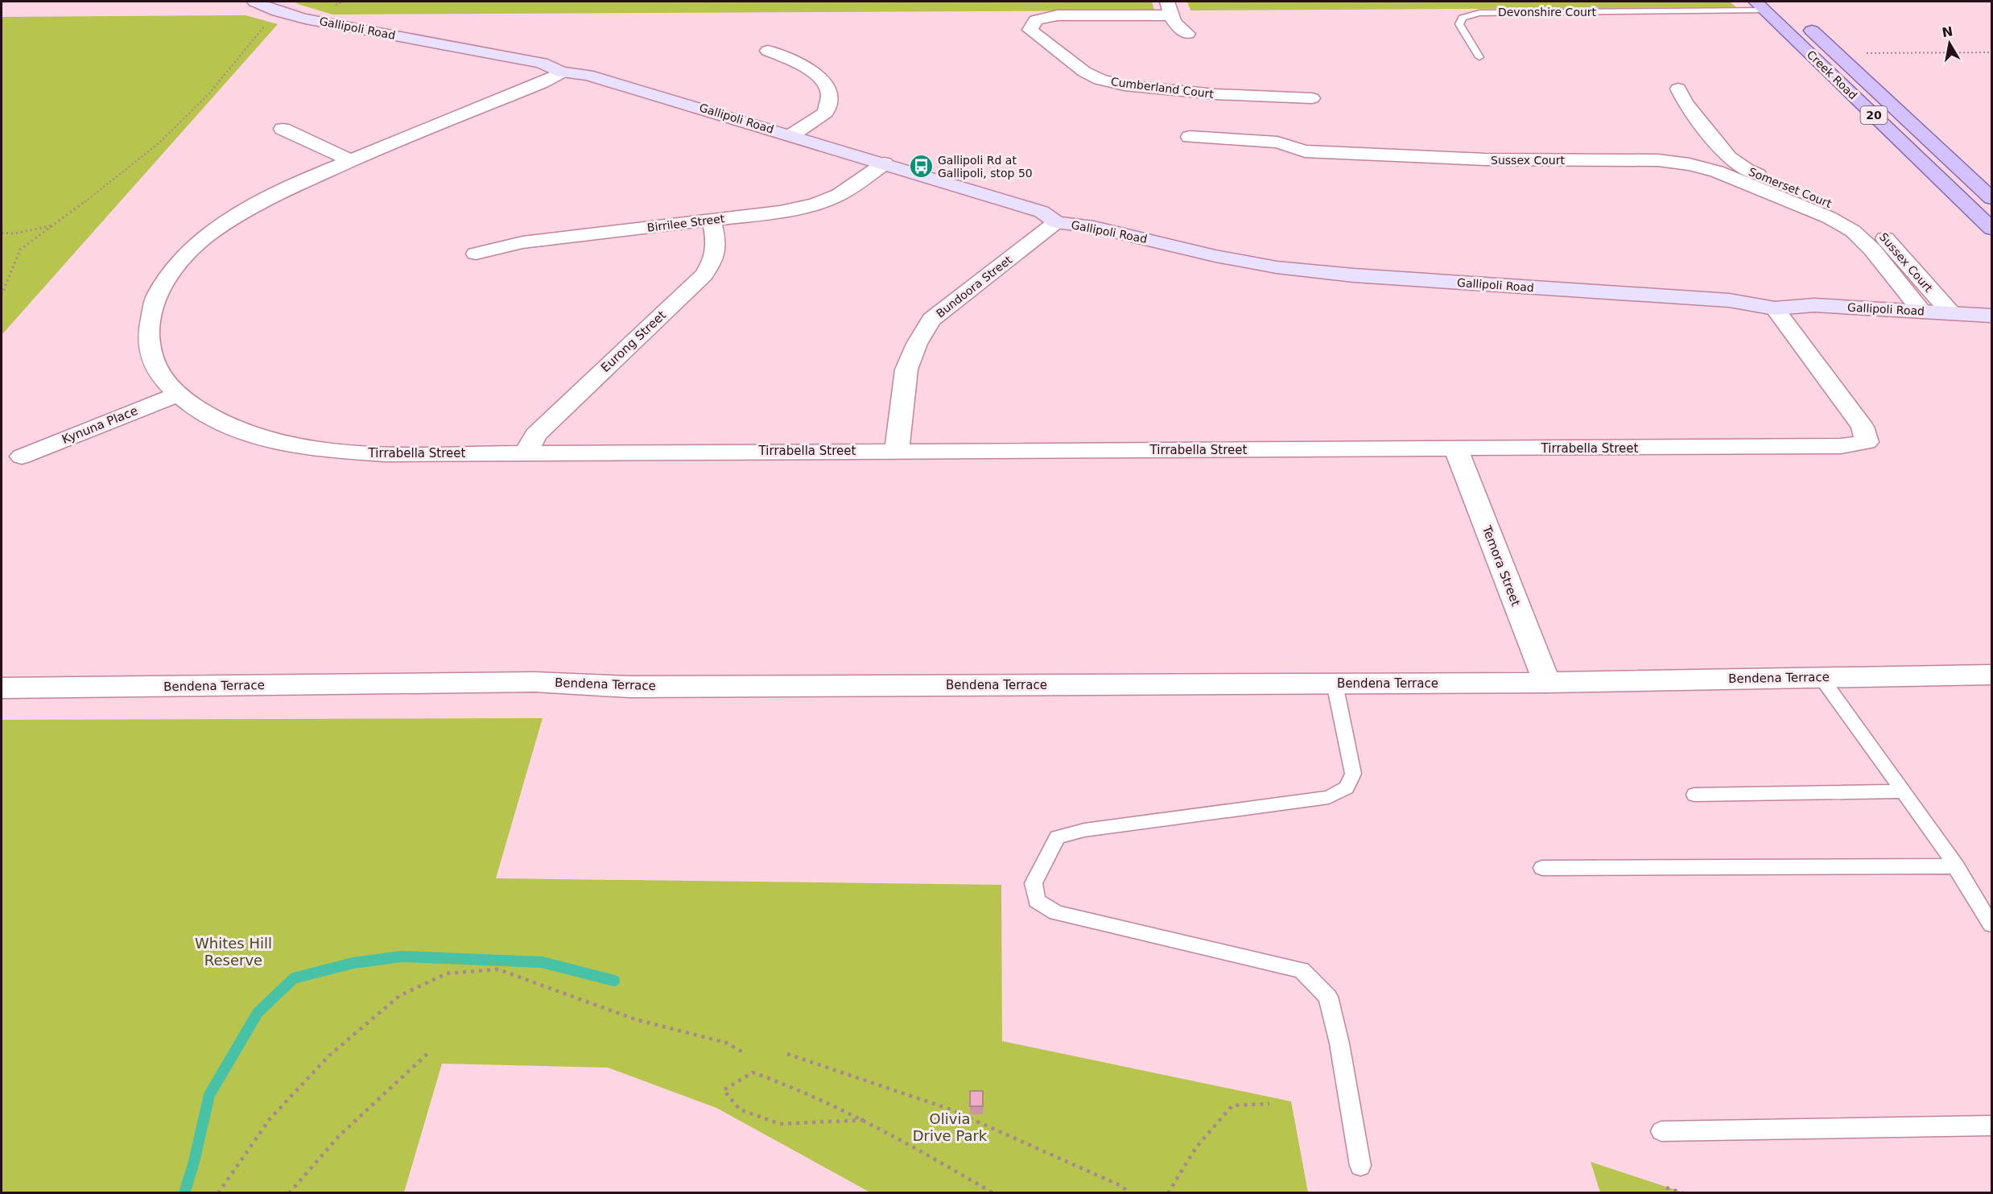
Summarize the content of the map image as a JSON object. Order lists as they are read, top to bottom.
{
  "streets": {
    "main road": ["Creek Road", "20"],
    "street": [
      "Gallipoli Road",
      "Cumberland Court",
      "Sussex Court",
      "Somerset Court",
      "Birrilee Street",
      "Bundoora Street",
      "Eurong Street",
      "Kynuna Place",
      "Tirrabella Street",
      "Temora Street",
      "Bendena Terrace"
    ],
    "lane": ["Devonshire Court"]
  },
  "crossings": [
    ["Devonshire Court", "Creek Road"],
    ["Gallipoli Road", "Sussex Court"],
    ["Gallipoli Road", "Birrilee Street"],
    ["Gallipoli Road", "Bundoora Street"],
    ["Gallipoli Road", "Tirrabella Street"],
    ["Sussex Court", "Somerset Court"],
    ["Birrilee Street", "Eurong Street"],
    ["Bundoora Street", "Tirrabella Street"],
    ["Eurong Street", "Tirrabella Street"],
    ["Kynuna Place", "Tirrabella Street"],
    ["Tirrabella Street", "Temora Street"],
    ["Temora Street", "Bendena Terrace"]
  ],
  "parks": ["Whites Hill Reserve", "Olivia Drive Park"],
  "places": {
    "bus stop": ["Gallipoli Rd at Gallipoli, stop 50"]
  },
  "north": "top"
}
